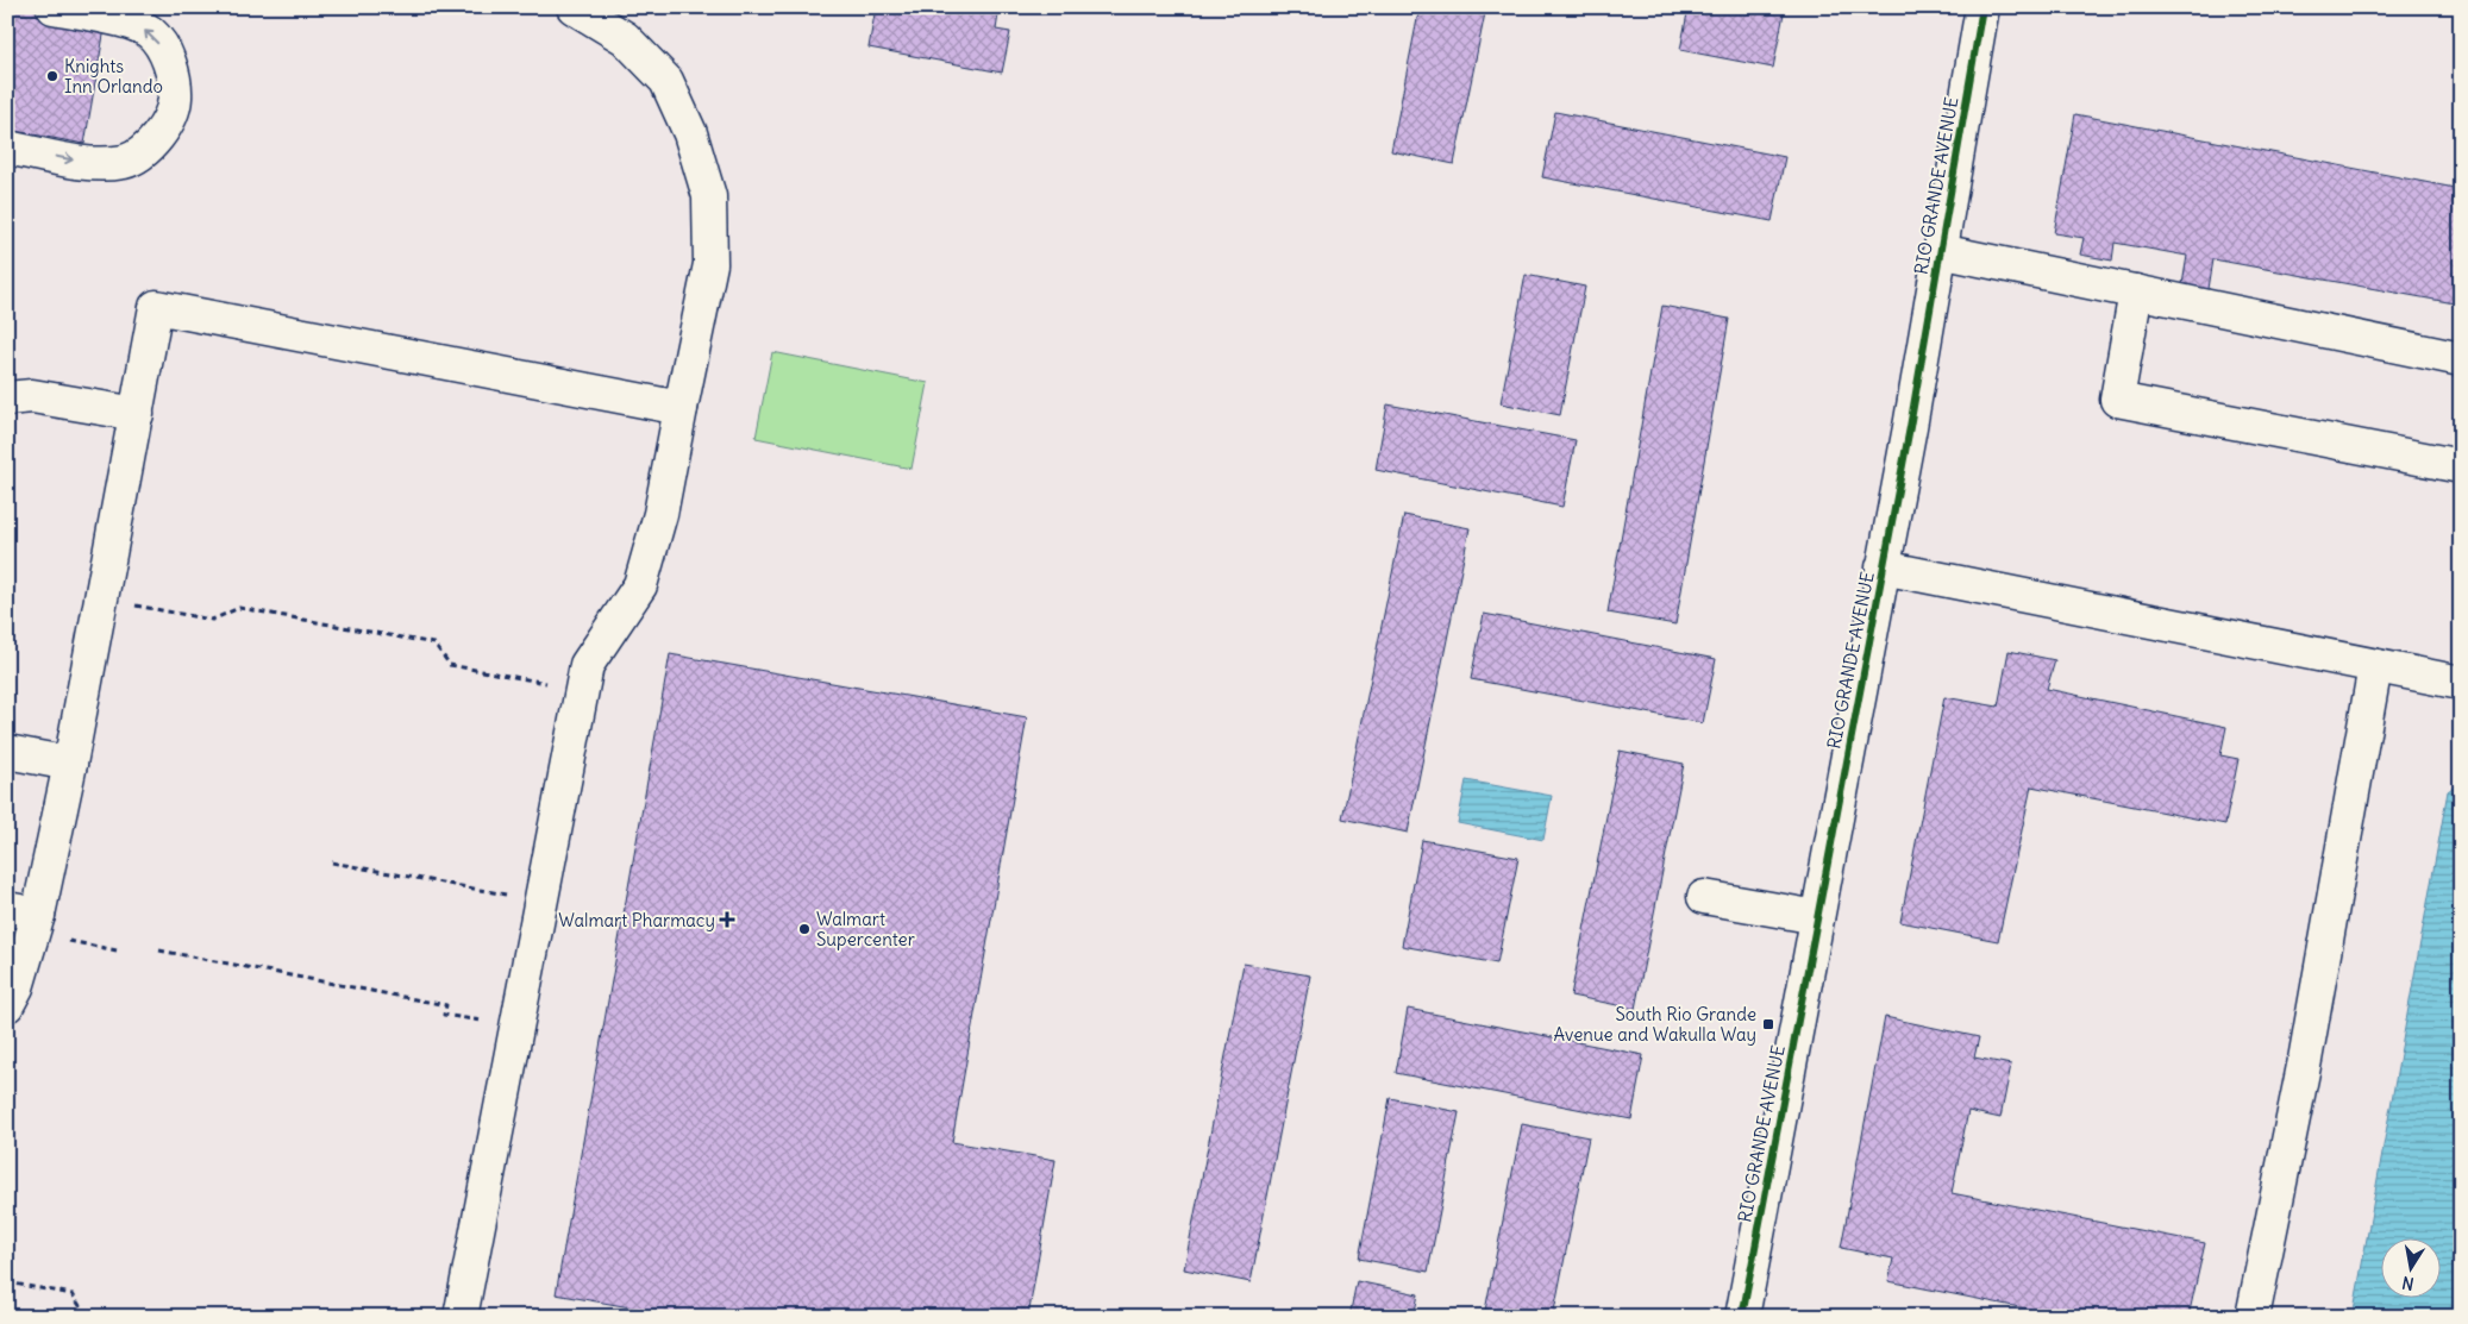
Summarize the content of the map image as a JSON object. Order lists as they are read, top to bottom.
{
  "streets": {
    "street": ["RIO GRANDE AVENUE"]
  },
  "places": {
    "other": ["Knights Inn Orlando", "Walmart Supercenter"],
    "health": ["Walmart Pharmacy"],
    "transit": ["South Rio Grande Avenue and Wakulla Way"]
  },
  "north": "bottom"
}
